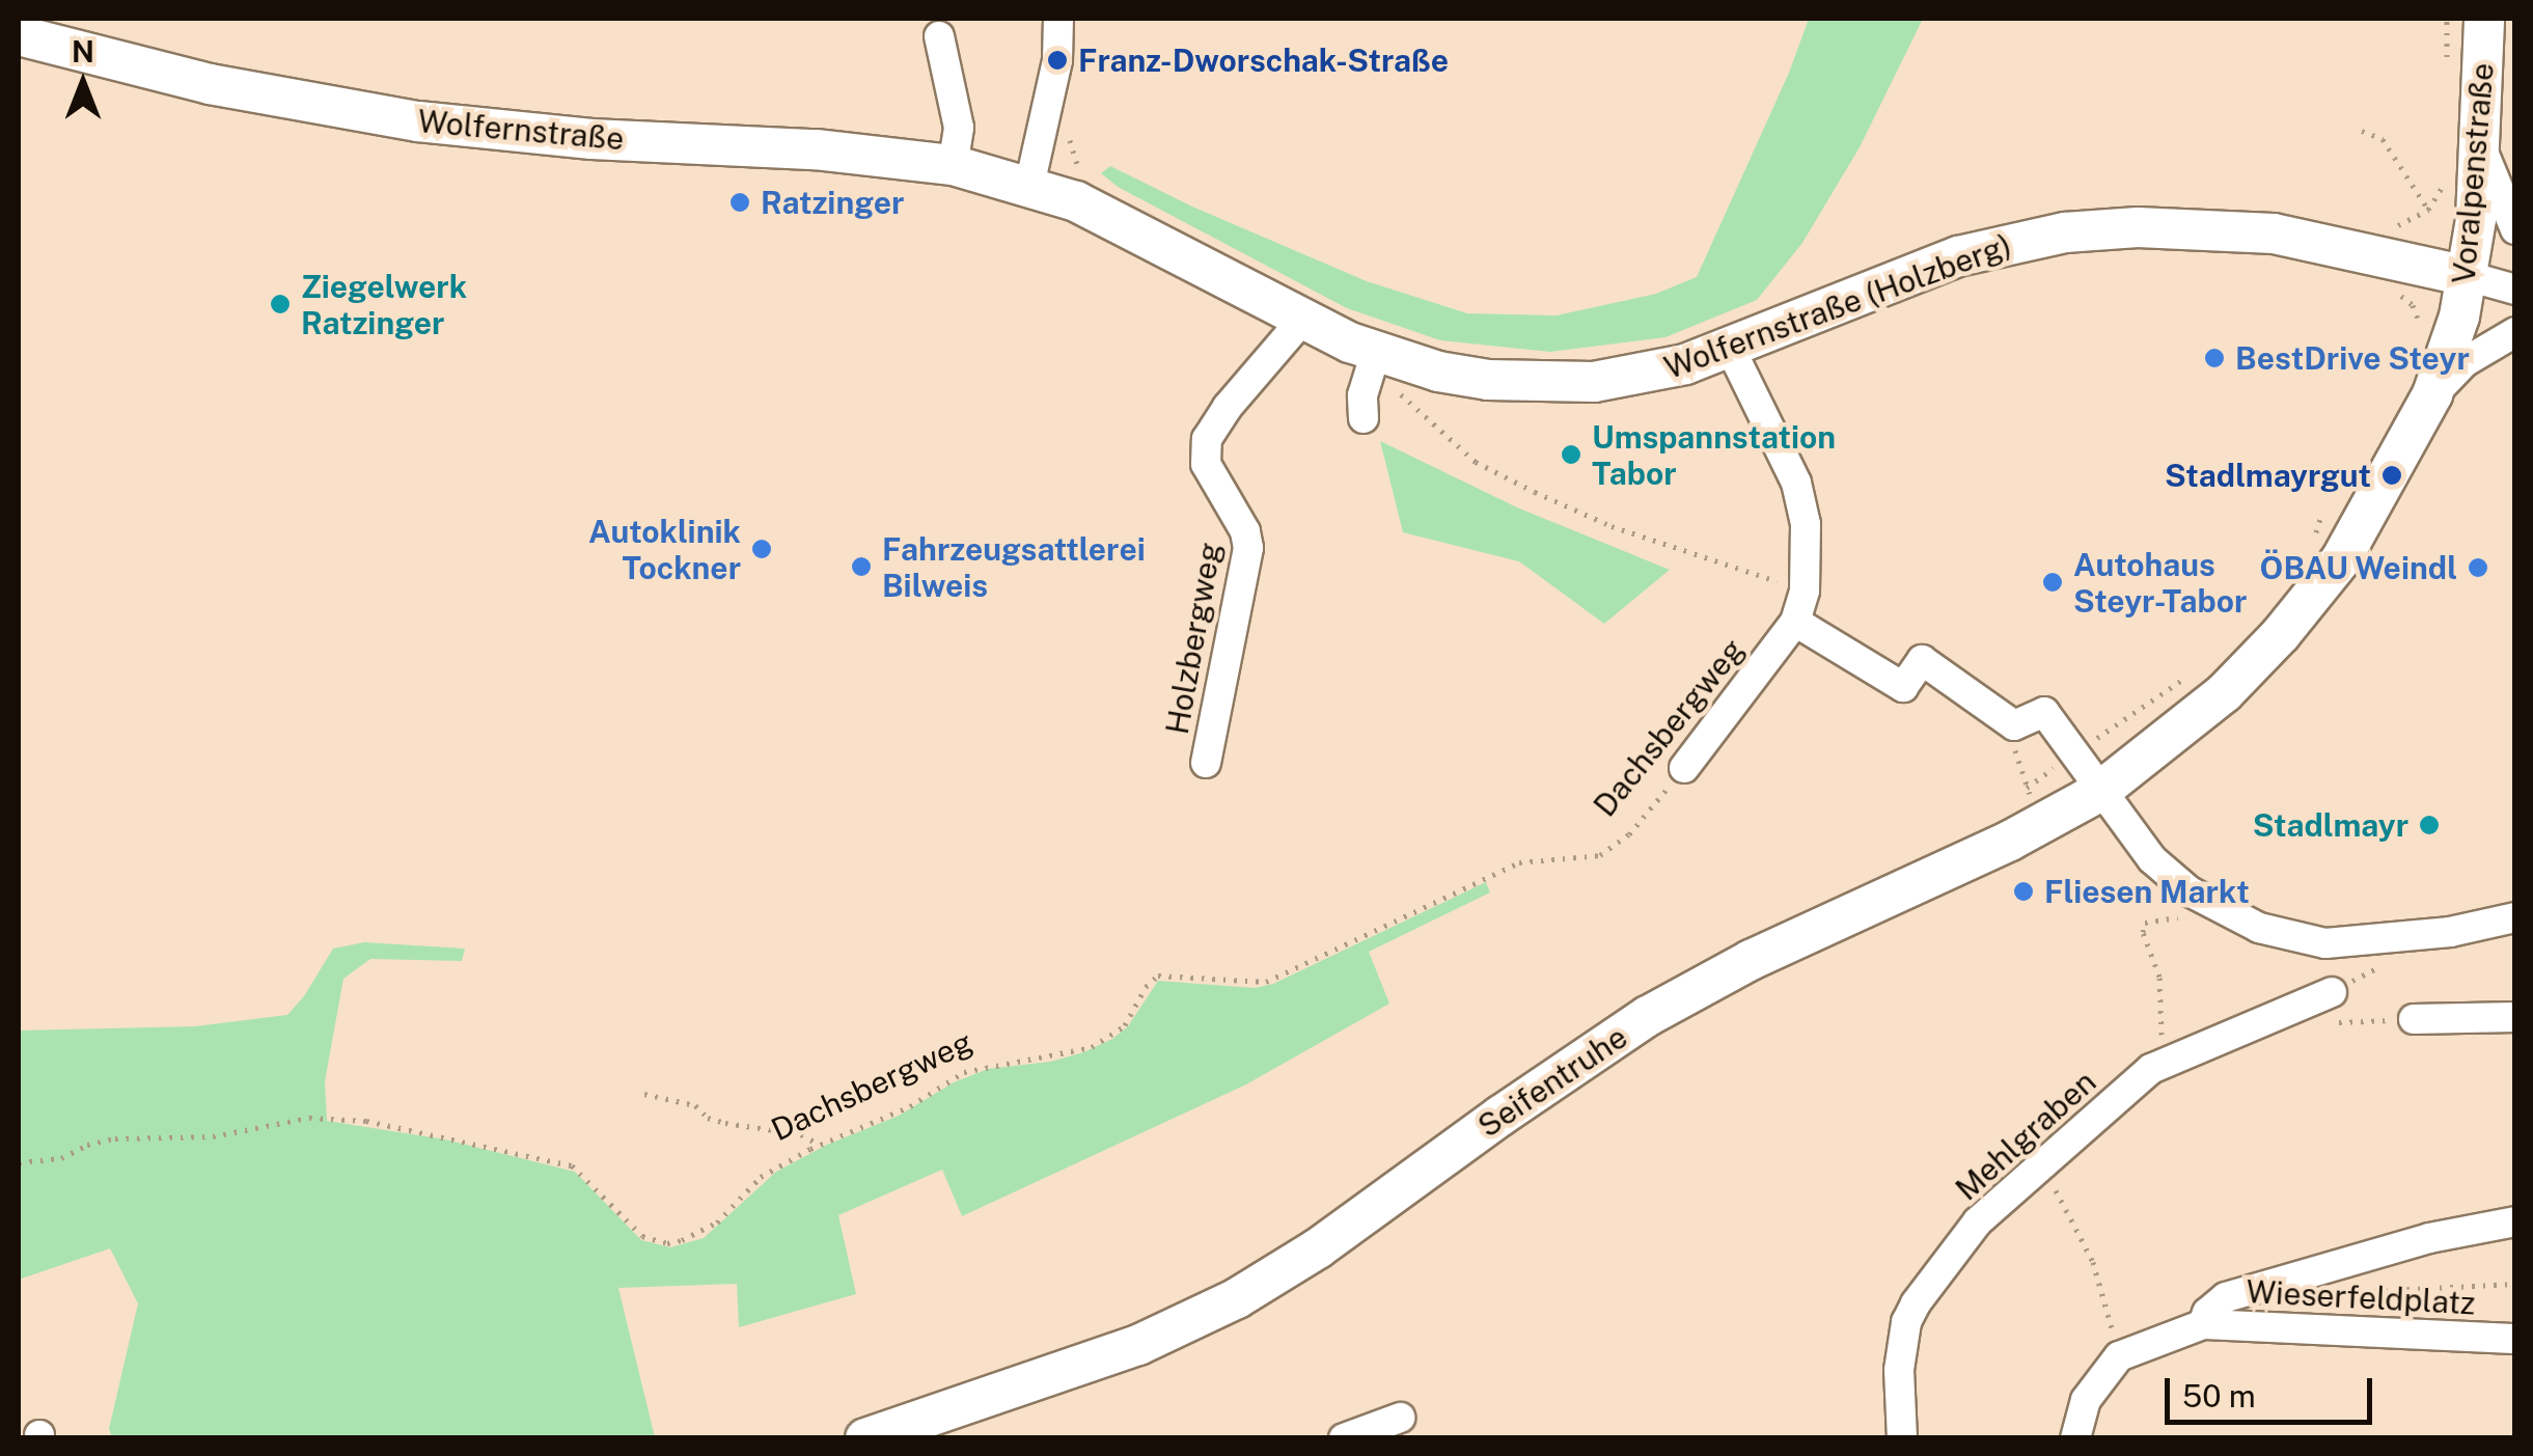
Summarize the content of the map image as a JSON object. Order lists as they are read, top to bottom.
{
  "streets": {
    "main road": [
      "Wolfernstraße",
      "Voralpenstraße",
      "Wolfernstraße (Holzberg)",
      "Seifentruhe"
    ],
    "street": [
      "Holzbergweg",
      "Dachsbergweg",
      "Mehlgraben",
      "Wieserfeldplatz"
    ]
  },
  "crossings": [
    ["Wolfernstraße", "Wolfernstraße (Holzberg)"],
    ["Voralpenstraße", "Wolfernstraße (Holzberg)"],
    ["Voralpenstraße", "Seifentruhe"],
    ["Wolfernstraße (Holzberg)", "Holzbergweg"],
    ["Wolfernstraße (Holzberg)", "Dachsbergweg"]
  ],
  "places": [
    "Franz-Dworschak-Straße",
    "Ratzinger",
    "Ziegelwerk Ratzinger",
    "BestDrive Steyr",
    "Umspannstation Tabor",
    "Stadlmayrgut",
    "Autoklinik Tockner",
    "Fahrzeugsattlerei Bilweis",
    "ÖBAU Weindl",
    "Autohaus Steyr-Tabor",
    "Stadlmayr",
    "Fliesen Markt"
  ],
  "scale_bar": "50 m",
  "north": "top"
}
